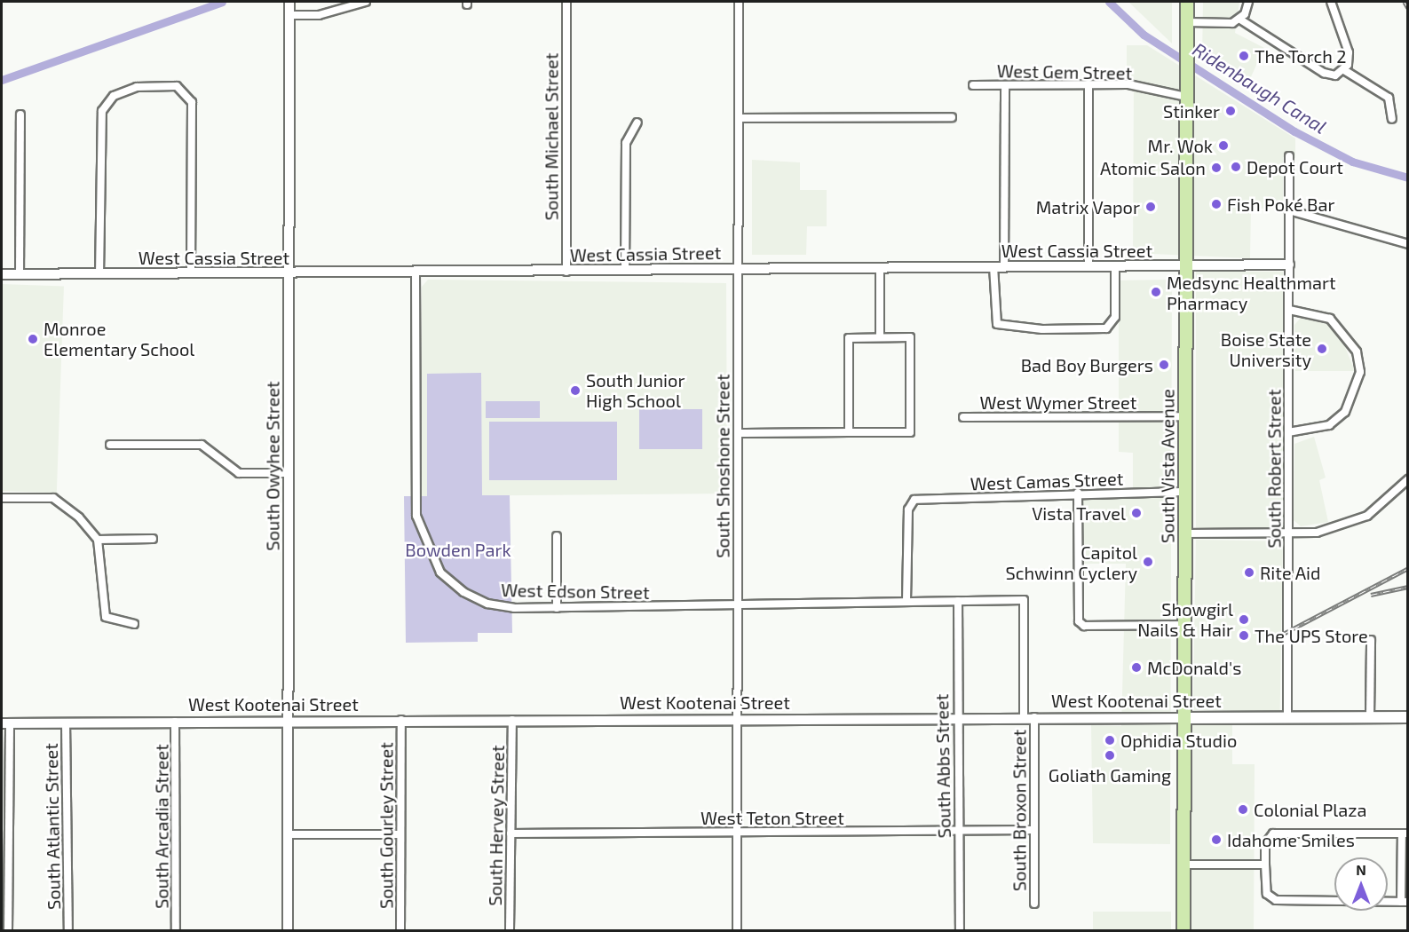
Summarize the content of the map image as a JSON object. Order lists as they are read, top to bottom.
{
  "streets": {
    "main road": ["South Vista Avenue", "West Kootenai Street"],
    "street": [
      "West Gem Street",
      "South Michael Street",
      "West Cassia Street",
      "West Wymer Street",
      "South Owyhee Street",
      "South Shoshone Street",
      "South Robert Street",
      "West Camas Street",
      "West Edson Street",
      "South Abbs Street",
      "South Broxon Street",
      "West Teton Street",
      "South Gourley Street",
      "South Hervey Street",
      "South Atlantic Street",
      "South Arcadia Street"
    ]
  },
  "crossings": [
    ["West Gem Street", "South Vista Avenue"],
    ["South Michael Street", "West Cassia Street"],
    ["West Cassia Street", "South Owyhee Street"],
    ["West Cassia Street", "South Shoshone Street"],
    ["West Cassia Street", "South Vista Avenue"],
    ["West Cassia Street", "South Robert Street"],
    ["West Cassia Street", "West Edson Street"],
    ["West Wymer Street", "South Vista Avenue"],
    ["South Owyhee Street", "West Kootenai Street"],
    ["South Shoshone Street", "West Edson Street"],
    ["South Shoshone Street", "West Kootenai Street"],
    ["South Shoshone Street", "West Teton Street"],
    ["South Vista Avenue", "West Camas Street"],
    ["South Vista Avenue", "West Kootenai Street"],
    ["South Robert Street", "West Kootenai Street"],
    ["West Camas Street", "West Edson Street"],
    ["West Edson Street", "South Abbs Street"],
    ["West Edson Street", "South Broxon Street"],
    ["West Kootenai Street", "South Abbs Street"],
    ["West Kootenai Street", "South Broxon Street"],
    ["West Kootenai Street", "South Gourley Street"],
    ["West Kootenai Street", "South Hervey Street"],
    ["West Kootenai Street", "South Atlantic Street"],
    ["West Kootenai Street", "South Arcadia Street"],
    ["South Abbs Street", "West Teton Street"],
    ["South Broxon Street", "West Teton Street"],
    ["West Teton Street", "South Hervey Street"]
  ],
  "water": ["Ridenbaugh Canal"],
  "parks": ["Bowden Park"],
  "places": [
    "The Torch 2",
    "Stinker",
    "Mr. Wok",
    "Depot Court",
    "Atomic Salon",
    "Fish Poké Bar",
    "Matrix Vapor",
    "Medsync Healthmart Pharmacy",
    "Monroe Elementary School",
    "Boise State University",
    "Bad Boy Burgers",
    "South Junior High School",
    "Vista Travel",
    "Capitol Schwinn Cyclery",
    "Rite Aid",
    "Showgirl Nails & Hair",
    "The UPS Store",
    "McDonald's",
    "Ophidia Studio",
    "Goliath Gaming",
    "Colonial Plaza",
    "Idahome Smiles"
  ],
  "north": "top"
}
